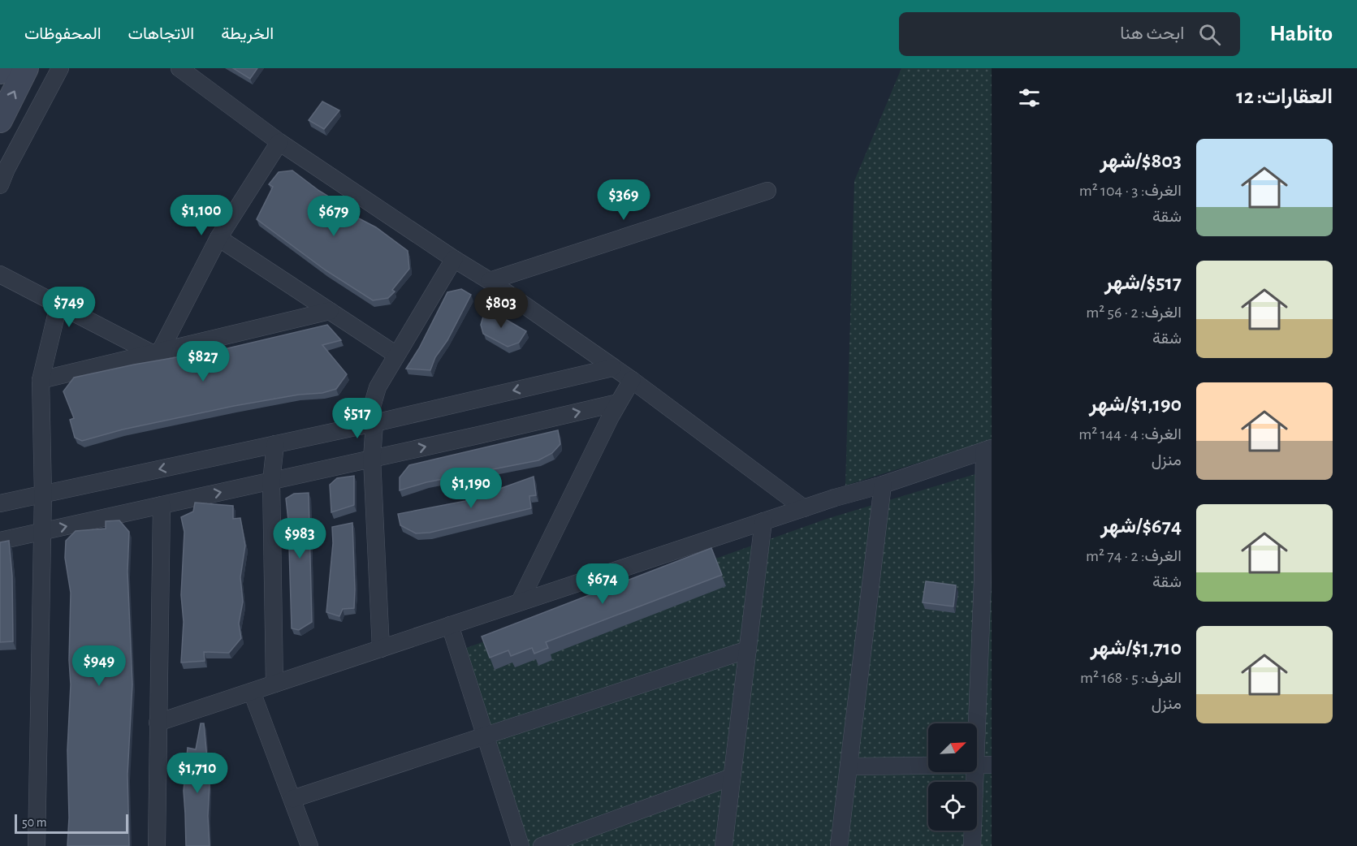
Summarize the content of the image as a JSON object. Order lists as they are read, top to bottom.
{
  "scale_bar": "50 m",
  "north": "top right",
  "page": {
    "header": "Habito",
    "search": "ابحث هنا",
    "nav": ["الخريطة", "الاتجاهات", "المحفوظات"],
    "heading": "العقارات: 12",
    "list": [
      {
        "name": "$803/شهر",
        "note": "الغرف: 3 · 104 m² · شقة"
      },
      {
        "name": "$517/شهر",
        "note": "الغرف: 2 · 56 m² · شقة"
      },
      {
        "name": "$1,190/شهر",
        "note": "الغرف: 4 · 144 m² · منزل"
      },
      {
        "name": "$674/شهر",
        "note": "الغرف: 2 · 74 m² · شقة"
      },
      {
        "name": "$1,710/شهر",
        "note": "الغرف: 5 · 168 m² · منزل"
      }
    ],
    "price": [
      "$369",
      "$1,100",
      "$679",
      "$749",
      "$803",
      "$827",
      "$517",
      "$1,190",
      "$983",
      "$674",
      "$949",
      "$1,710"
    ],
    "scale": "50 m"
  }
}
